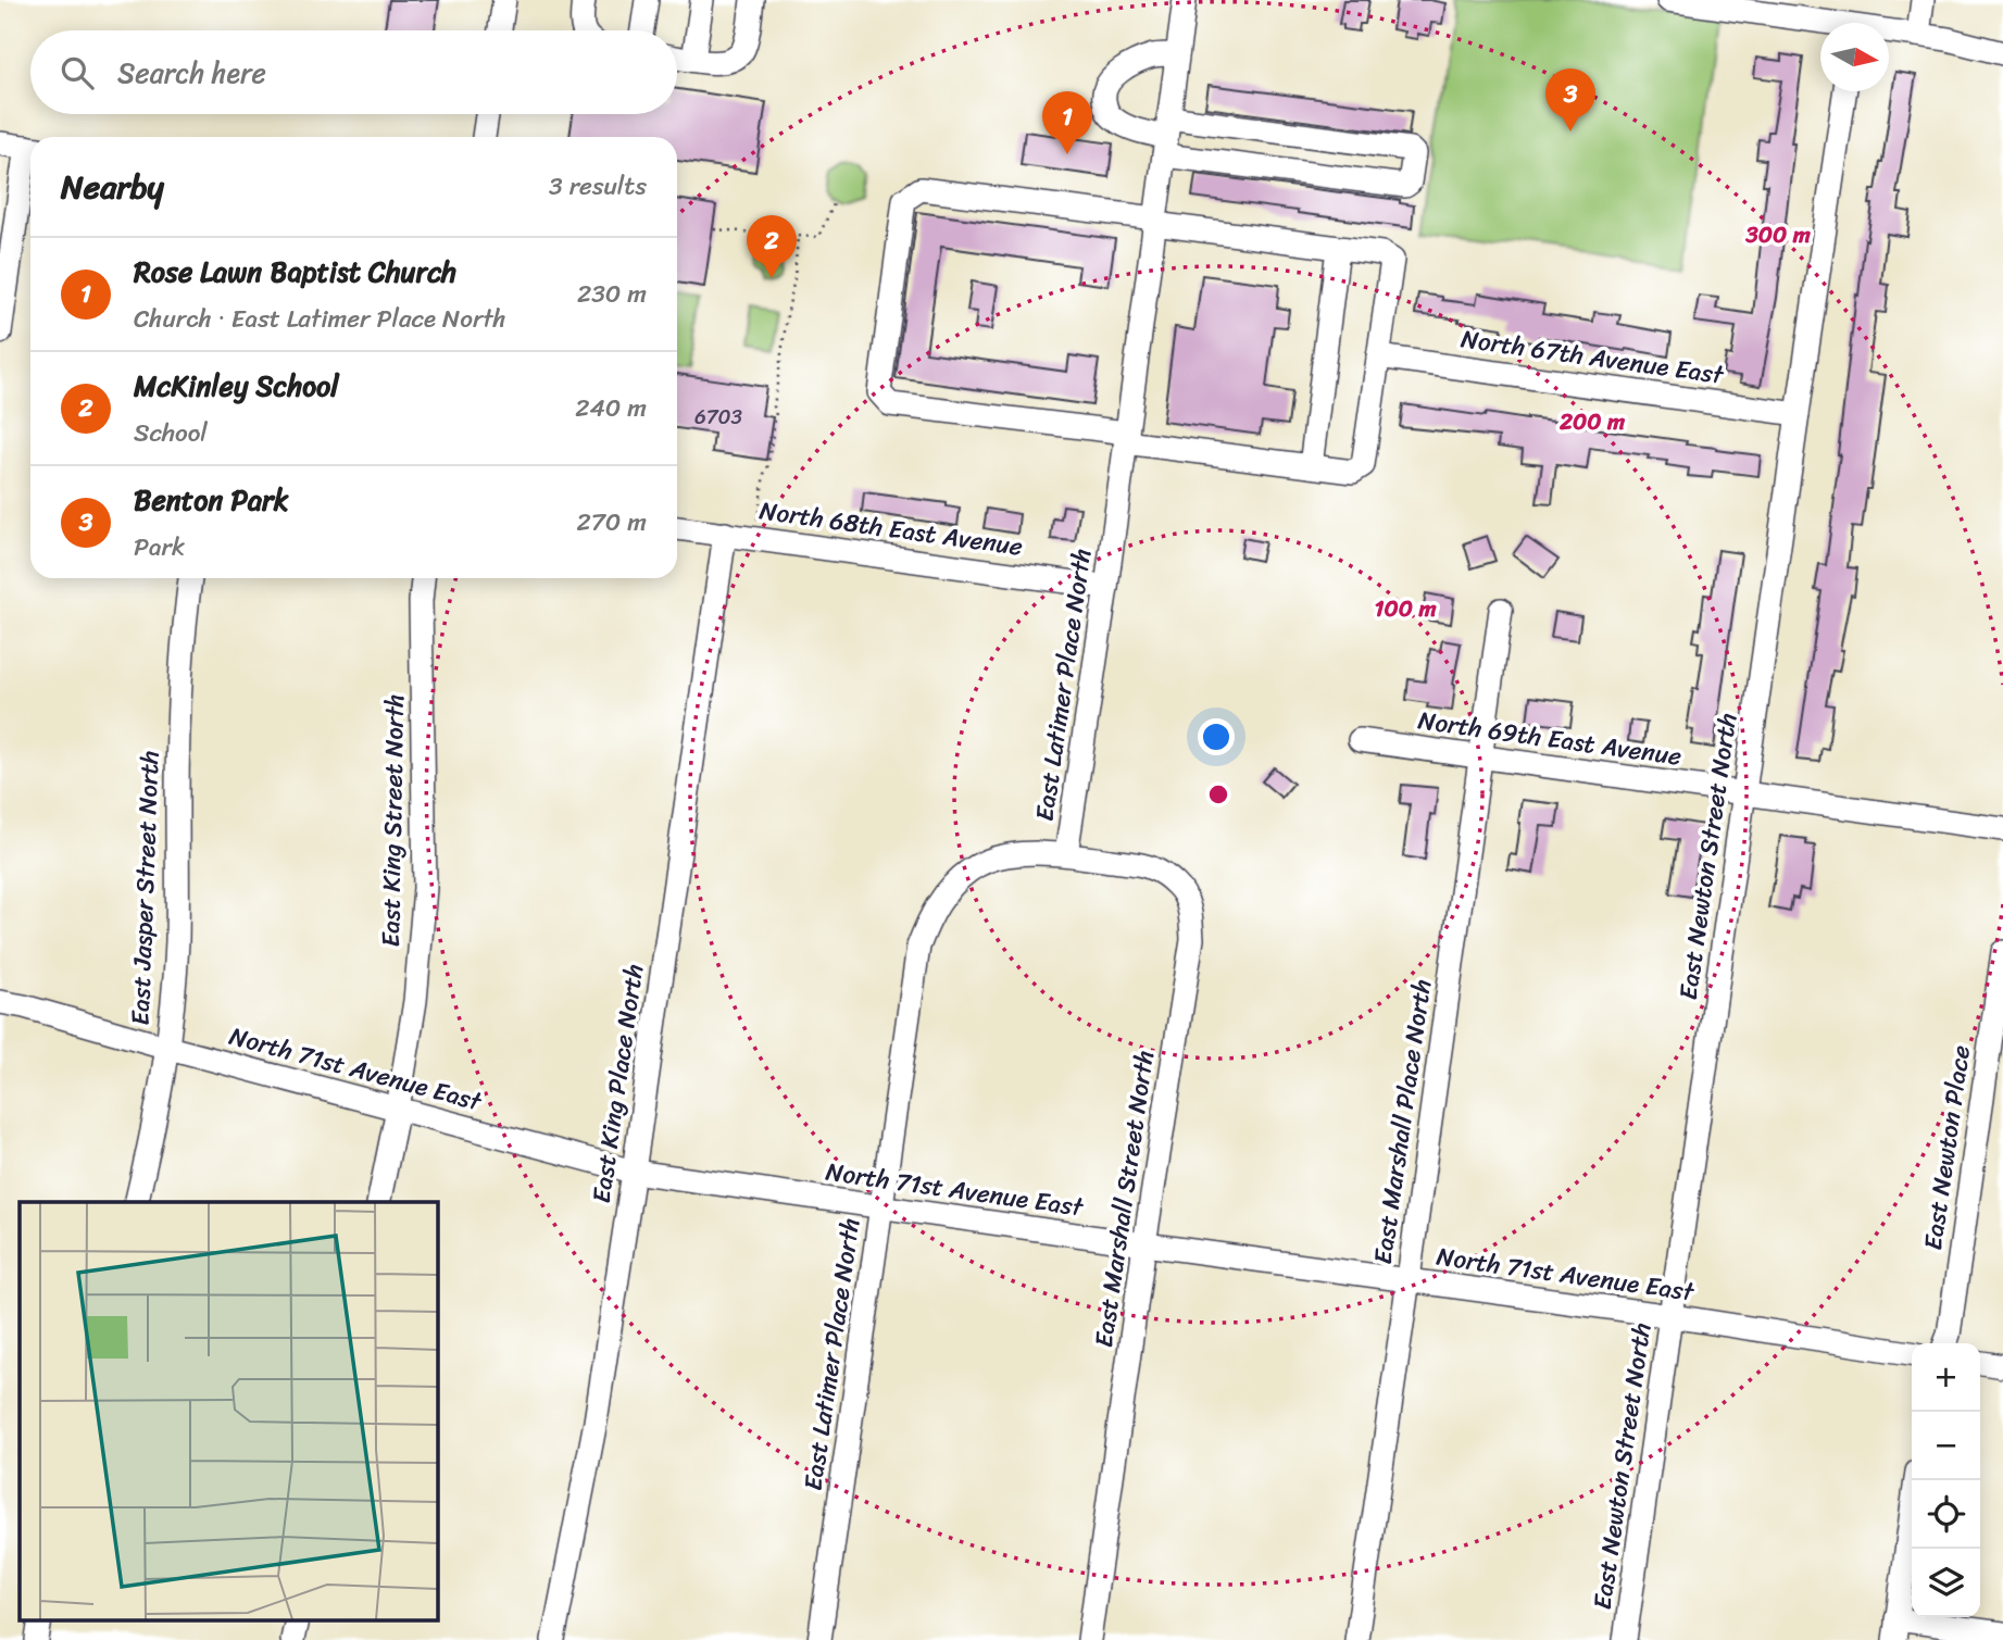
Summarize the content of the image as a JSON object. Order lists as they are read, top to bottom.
{
  "streets": {
    "street": [
      "North 67th Avenue East",
      "North 68th East Avenue",
      "East Latimer Place North",
      "North 69th East Avenue",
      "East King Street North",
      "East Newton Street North",
      "East Jasper Street North",
      "North 71st Avenue East",
      "East King Place North",
      "East Marshall Place North",
      "East Newton Place",
      "East Marshall Street North"
    ]
  },
  "crossings": [
    ["North 67th Avenue East", "East Newton Street North"],
    ["North 68th East Avenue", "East Latimer Place North"],
    ["North 68th East Avenue", "East King Place North"],
    ["East Latimer Place North", "North 71st Avenue East"],
    ["East Latimer Place North", "East Marshall Street North"],
    ["North 69th East Avenue", "East Newton Street North"],
    ["North 69th East Avenue", "East Marshall Place North"],
    ["East King Street North", "North 71st Avenue East"],
    ["East Newton Street North", "North 71st Avenue East"],
    ["East Jasper Street North", "North 71st Avenue East"],
    ["North 71st Avenue East", "East King Place North"],
    ["North 71st Avenue East", "East Marshall Place North"],
    ["North 71st Avenue East", "East Marshall Street North"]
  ],
  "house_numbers": ["6703"],
  "north": "right",
  "page": {
    "search": "Search here",
    "pins": ["3", "1", "2"],
    "heading": ["Nearby", "3 results"],
    "list": [
      {
        "mark": "1",
        "name": "Rose Lawn Baptist Church",
        "note": "Church · East Latimer Place North",
        "value": "230 m"
      },
      {
        "mark": "2",
        "name": "McKinley School",
        "note": "School",
        "value": "240 m"
      },
      {
        "mark": "3",
        "name": "Benton Park",
        "note": "Park",
        "value": "270 m"
      }
    ],
    "map_buttons": ["+", "−"]
  },
  "rings": ["300 m", "200 m", "100 m"]
}
